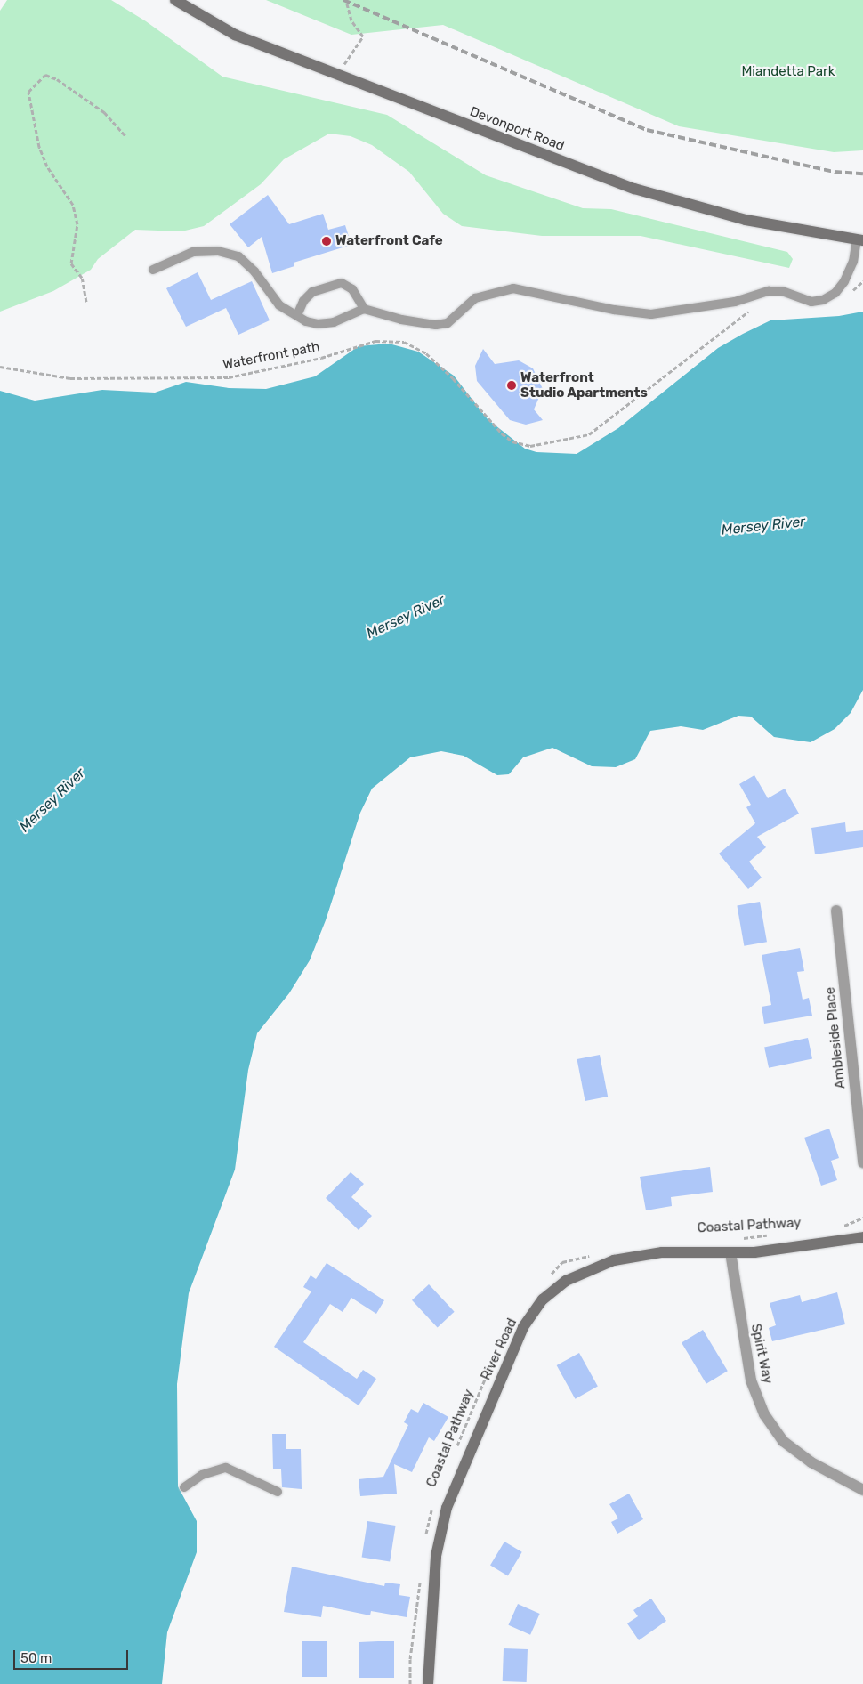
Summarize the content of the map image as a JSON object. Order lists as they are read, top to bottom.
{
  "streets": {
    "main road": ["Devonport Road", "River Road"],
    "street": ["Ambleside Place", "Spirit Way"],
    "path": ["Waterfront path", "Coastal Pathway"]
  },
  "crossings": [
    ["River Road", "Spirit Way"]
  ],
  "water": ["Mersey River"],
  "parks": ["Miandetta Park"],
  "places": ["Waterfront Cafe", "Waterfront Studio Apartments"],
  "scale_bar": "50 m"
}
